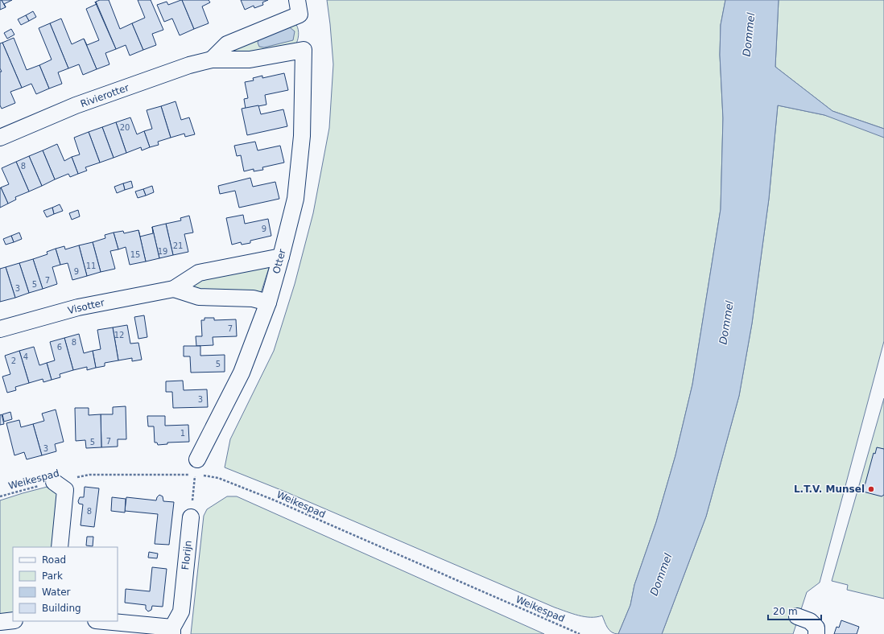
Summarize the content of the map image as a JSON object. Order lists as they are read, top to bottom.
{
  "streets": {
    "street": [
      "Rivierotter",
      "Otter",
      "Visotter",
      "Florijn"
    ],
    "path": ["Weikespad"]
  },
  "crossings": [
    ["Rivierotter", "Otter"],
    ["Otter", "Visotter"]
  ],
  "water": ["Dommel"],
  "places": ["L.T.V. Munsel"],
  "house_numbers": [
    "20",
    "8",
    "9",
    "21",
    "19",
    "15",
    "11",
    "9",
    "7",
    "5",
    "3",
    "7",
    "12",
    "8",
    "6",
    "4",
    "2",
    "5",
    "3",
    "1",
    "7",
    "5",
    "3",
    "8"
  ],
  "legend": [
    "Road",
    "Park",
    "Water",
    "Building"
  ],
  "scale_bar": "20 m"
}
